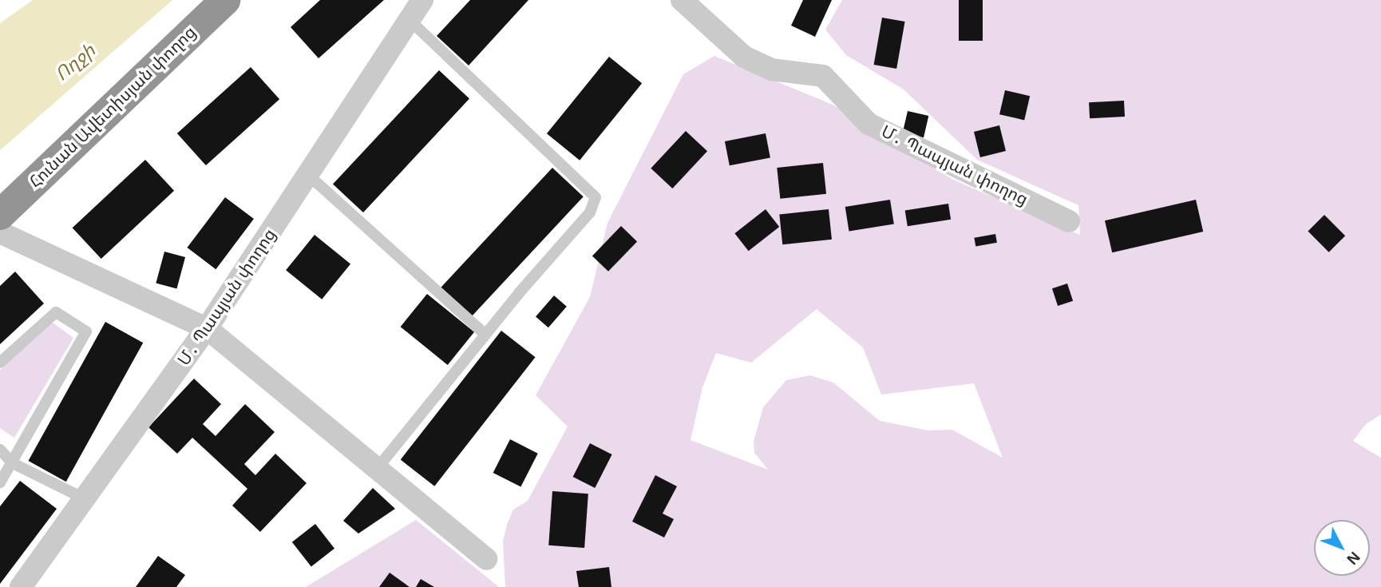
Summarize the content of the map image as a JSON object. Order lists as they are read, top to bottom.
{
  "streets": {
    "highway": ["Հունան Ավետիսյան փողոց"],
    "street": ["Մ․ Պապյան փողոց"]
  },
  "water": ["Ողջի"],
  "north": "bottom right"
}
